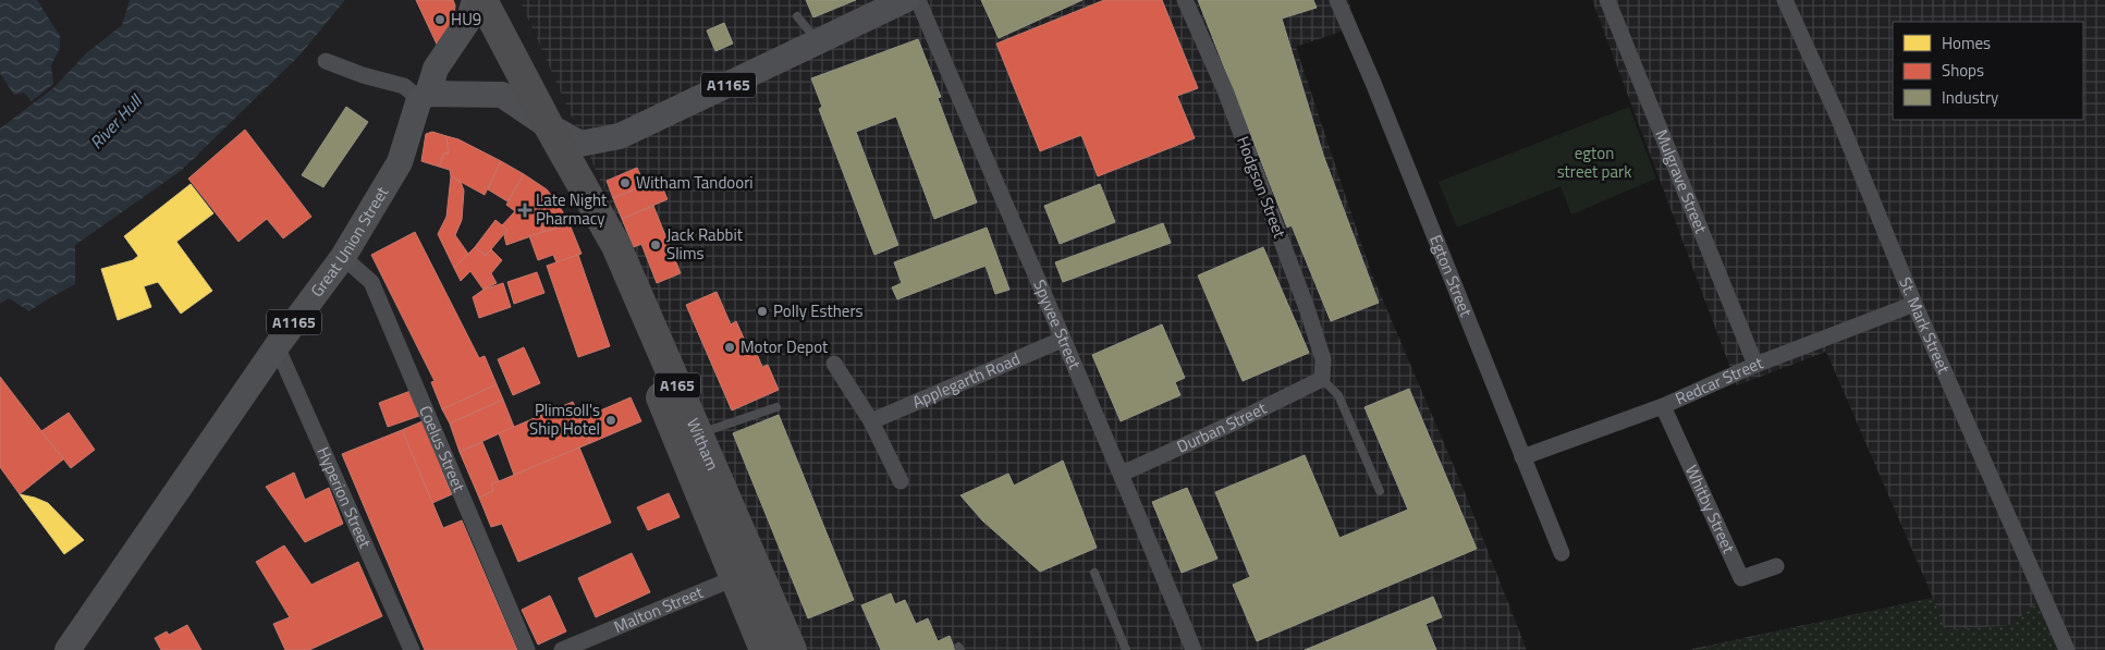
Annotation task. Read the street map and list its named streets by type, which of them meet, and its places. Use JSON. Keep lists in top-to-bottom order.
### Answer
{
  "streets": {
    "highway": ["A165", "Witham"],
    "main road": ["A1165", "Great Union Street"],
    "street": [
      "Mulgrave Street",
      "Hodgson Street",
      "Egton Street",
      "Spyvee Street",
      "St. Mark Street",
      "Applegarth Road",
      "Redcar Street",
      "Durban Street",
      "Coelus Street",
      "Hyperion Street",
      "Whitby Street",
      "Malton Street"
    ]
  },
  "crossings": [
    ["A1165", "Great Union Street"],
    ["A1165", "Witham"],
    ["Mulgrave Street", "Redcar Street"],
    ["Hodgson Street", "Durban Street"],
    ["Great Union Street", "Coelus Street"],
    ["Great Union Street", "Hyperion Street"],
    ["Egton Street", "Redcar Street"],
    ["Spyvee Street", "Applegarth Road"],
    ["Spyvee Street", "Durban Street"],
    ["St. Mark Street", "Redcar Street"],
    ["Redcar Street", "Whitby Street"],
    ["Witham", "Malton Street"]
  ],
  "water": ["River Hull"],
  "parks": ["egton street park"],
  "places": {
    "other": [
      "HU9",
      "Witham Tandoori",
      "Jack Rabbit Slims",
      "Polly Esthers",
      "Motor Depot",
      "Plimsoll's Ship Hotel"
    ],
    "health": ["Late Night Pharmacy"]
  },
  "legend": ["Homes", "Shops", "Industry"]
}
